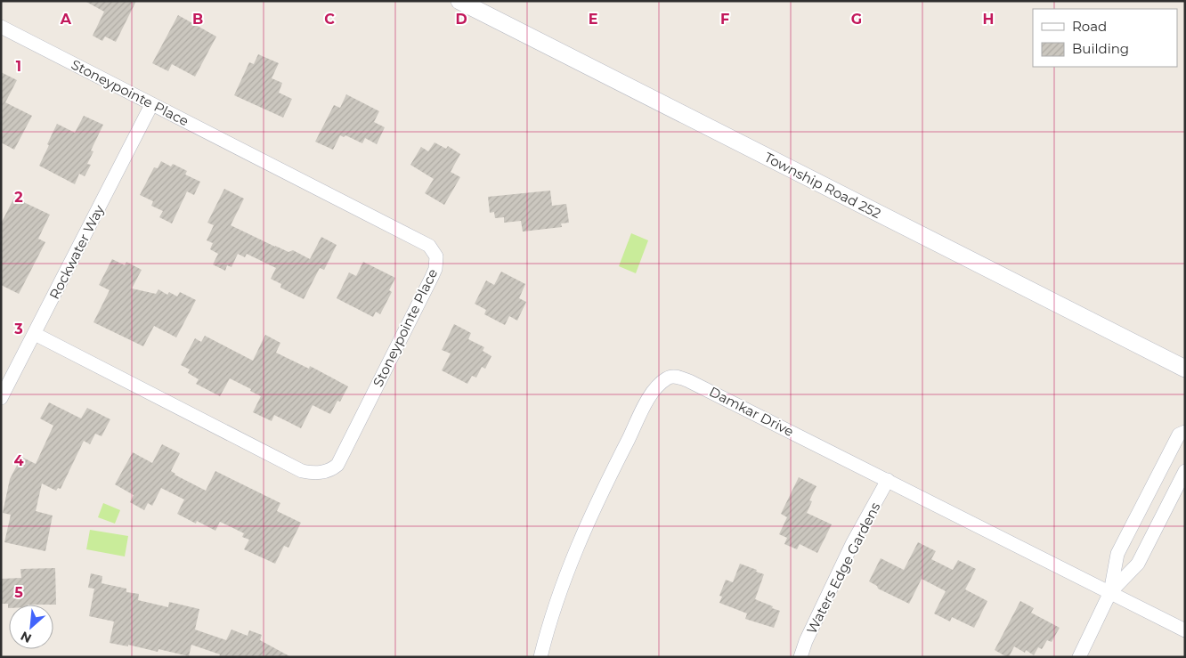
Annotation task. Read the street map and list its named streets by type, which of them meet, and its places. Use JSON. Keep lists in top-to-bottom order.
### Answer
{
  "streets": {
    "street": [
      "Stoneypointe Place",
      "Township Road 252",
      "Rockwater Way",
      "Damkar Drive",
      "Waters Edge Gardens"
    ]
  },
  "crossings": [
    ["Stoneypointe Place", "Rockwater Way"],
    ["Damkar Drive", "Waters Edge Gardens"]
  ],
  "legend": ["Road", "Building"],
  "north": "bottom left",
  "grid": {
    "columns": [
      "A",
      "B",
      "C",
      "D",
      "E",
      "F",
      "G",
      "H"
    ],
    "rows": [
      "1",
      "2",
      "3",
      "4",
      "5"
    ]
  }
}
